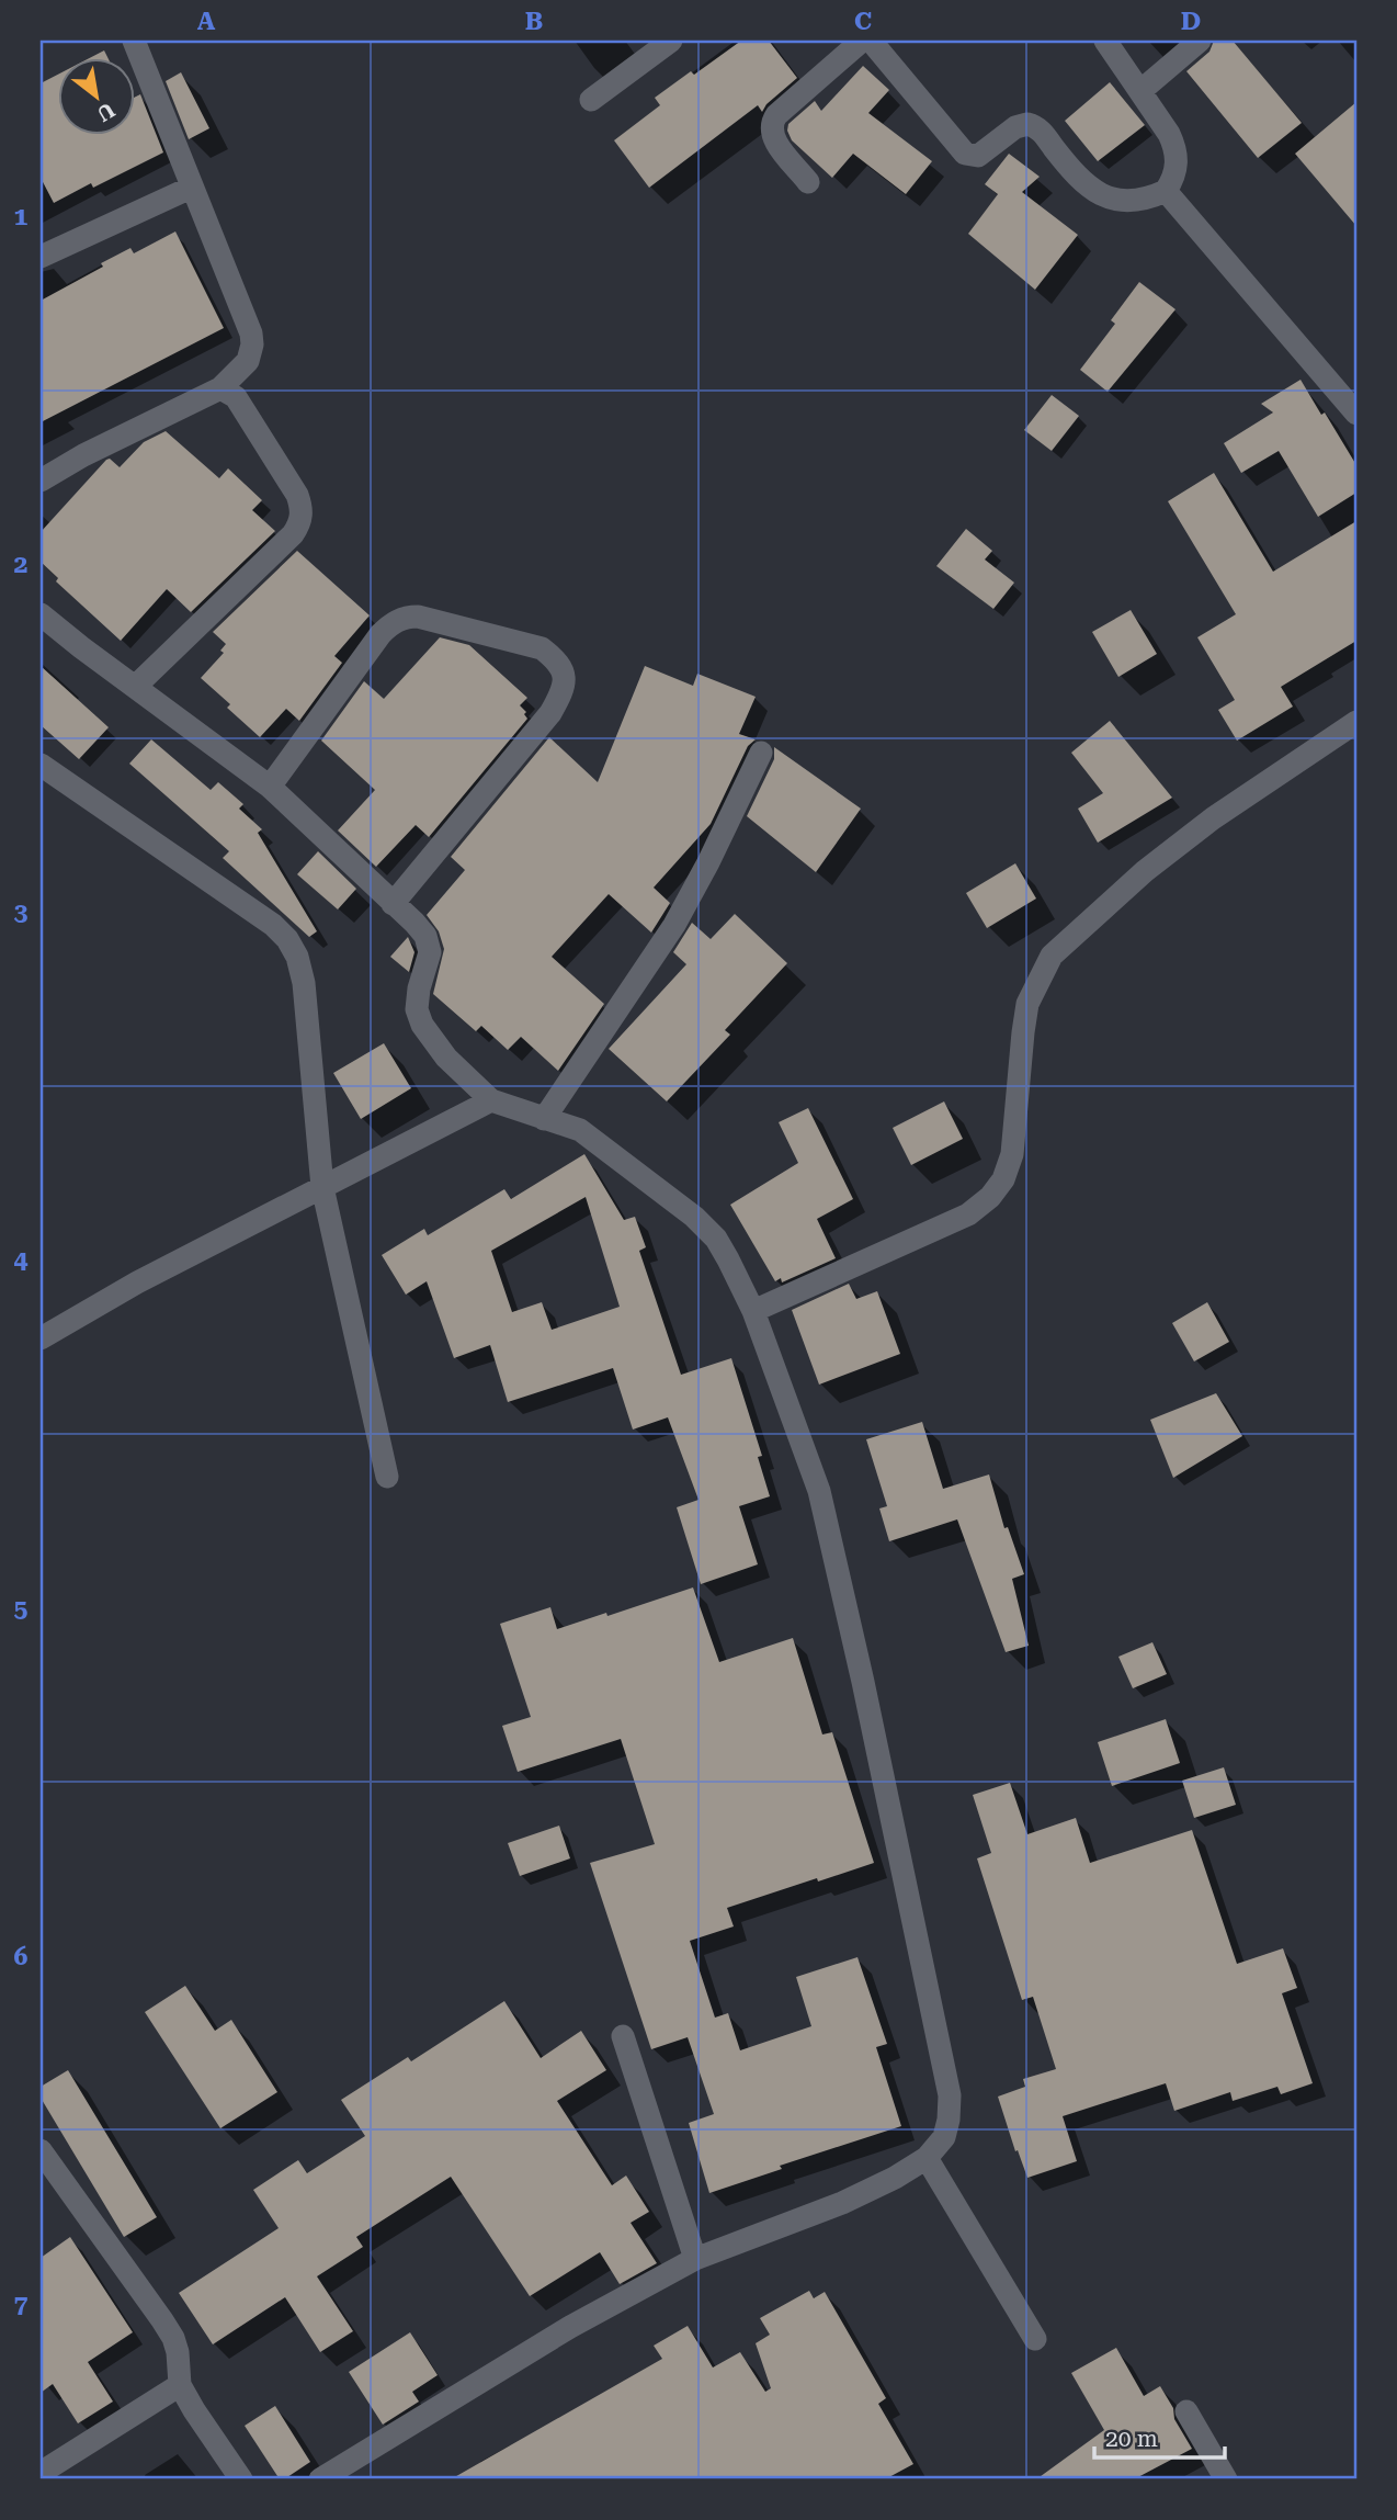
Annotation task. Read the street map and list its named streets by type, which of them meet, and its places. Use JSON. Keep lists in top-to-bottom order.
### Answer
{
  "scale_bar": "20 m",
  "north": "bottom right",
  "grid": {
    "columns": [
      "A",
      "B",
      "C",
      "D"
    ],
    "rows": [
      "1",
      "2",
      "3",
      "4",
      "5",
      "6",
      "7"
    ]
  }
}
